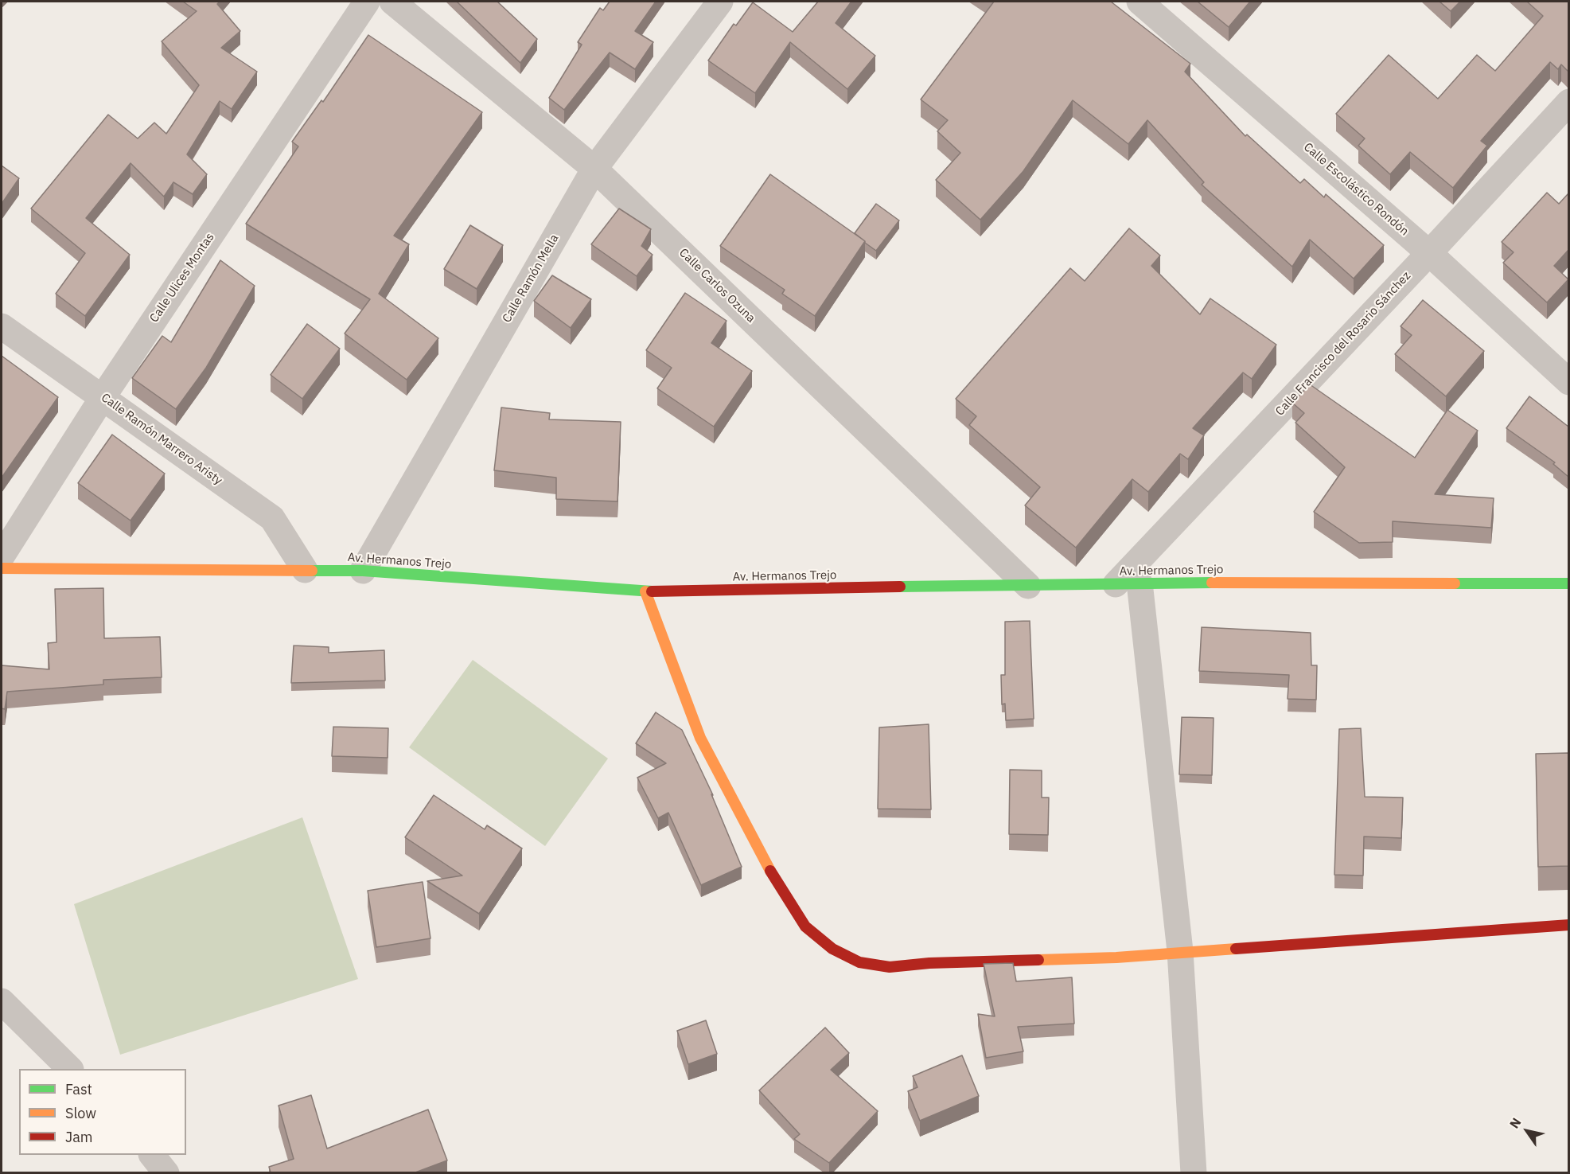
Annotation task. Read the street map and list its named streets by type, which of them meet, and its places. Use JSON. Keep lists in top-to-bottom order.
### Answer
{
  "streets": {
    "main road": ["Av. Hermanos Trejo"],
    "street": [
      "Calle Escolástico Rondón",
      "Calle Ulices Montas",
      "Calle Ramón Mella",
      "Calle Carlos Ozuna",
      "Calle Francisco del Rosario Sánchez",
      "Calle Ramón Marrero Aristy"
    ]
  },
  "crossings": [
    ["Calle Escolástico Rondón", "Calle Francisco del Rosario Sánchez"],
    ["Calle Ulices Montas", "Calle Ramón Marrero Aristy"],
    ["Calle Ramón Mella", "Calle Carlos Ozuna"],
    ["Calle Ramón Mella", "Av. Hermanos Trejo"],
    ["Calle Carlos Ozuna", "Av. Hermanos Trejo"],
    ["Calle Francisco del Rosario Sánchez", "Av. Hermanos Trejo"],
    ["Calle Ramón Marrero Aristy", "Av. Hermanos Trejo"]
  ],
  "legend": ["Fast", "Slow", "Jam"],
  "north": "top left"
}
